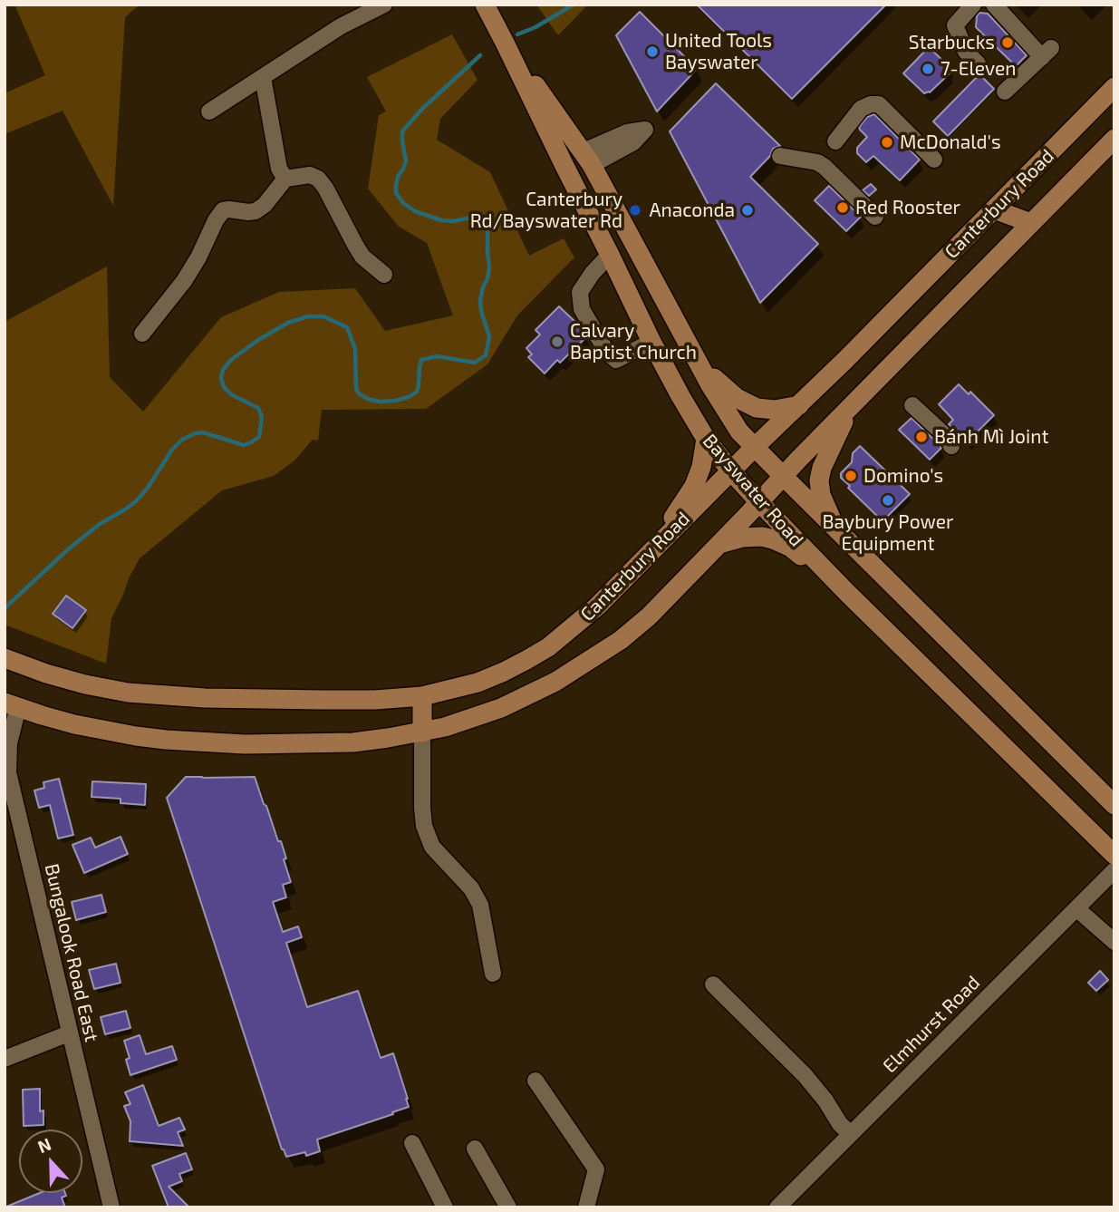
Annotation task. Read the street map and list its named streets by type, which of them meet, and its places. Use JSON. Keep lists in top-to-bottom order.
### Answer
{
  "streets": {
    "main road": ["Canterbury Road", "Bayswater Road"],
    "street": ["Bungalook Road East", "Elmhurst Road"]
  },
  "crossings": [
    ["Canterbury Road", "Bayswater Road"],
    ["Canterbury Road", "Bungalook Road East"]
  ],
  "places": [
    "Starbucks",
    "United Tools Bayswater",
    "7-Eleven",
    "McDonald's",
    "Red Rooster",
    "Canterbury Rd/Bayswater Rd",
    "Anaconda",
    "Calvary Baptist Church",
    "Bánh Mì Joint",
    "Domino's",
    "Baybury Power Equipment"
  ],
  "north": "top"
}
